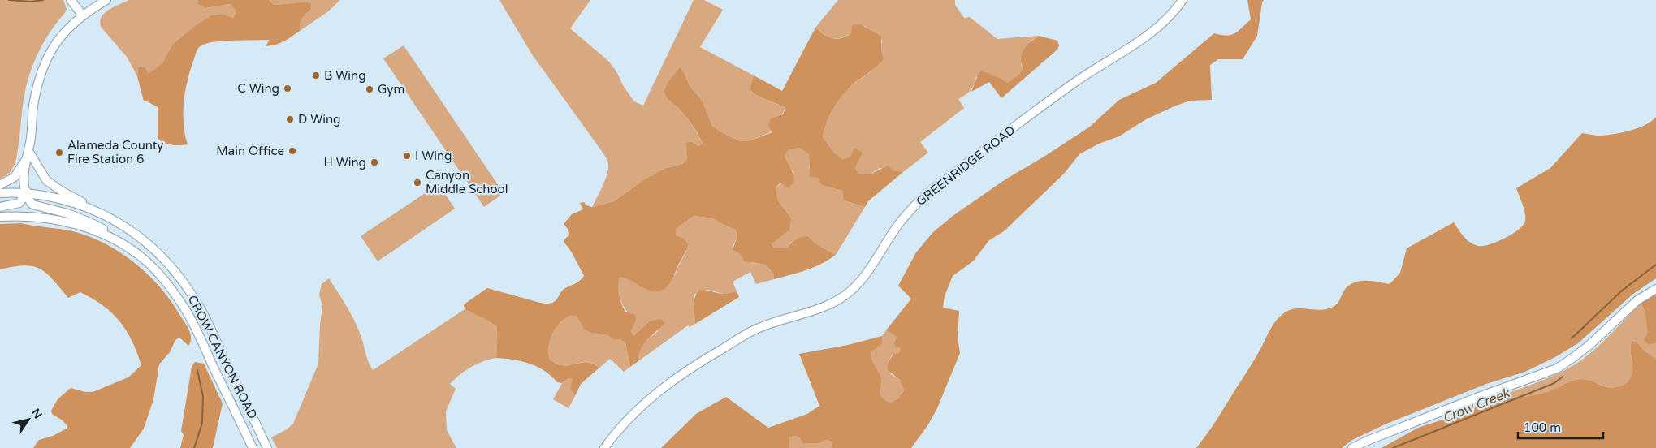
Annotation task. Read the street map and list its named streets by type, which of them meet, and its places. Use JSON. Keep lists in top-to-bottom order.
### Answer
{
  "streets": {
    "main road": ["GREENRIDGE ROAD", "CROW CANYON ROAD"]
  },
  "water": ["Crow Creek"],
  "places": [
    "B Wing",
    "C Wing",
    "Gym",
    "D Wing",
    "Main Office",
    "Alameda County Fire Station 6",
    "I Wing",
    "H Wing",
    "Canyon Middle School"
  ],
  "scale_bar": "100 m",
  "north": "top right"
}
